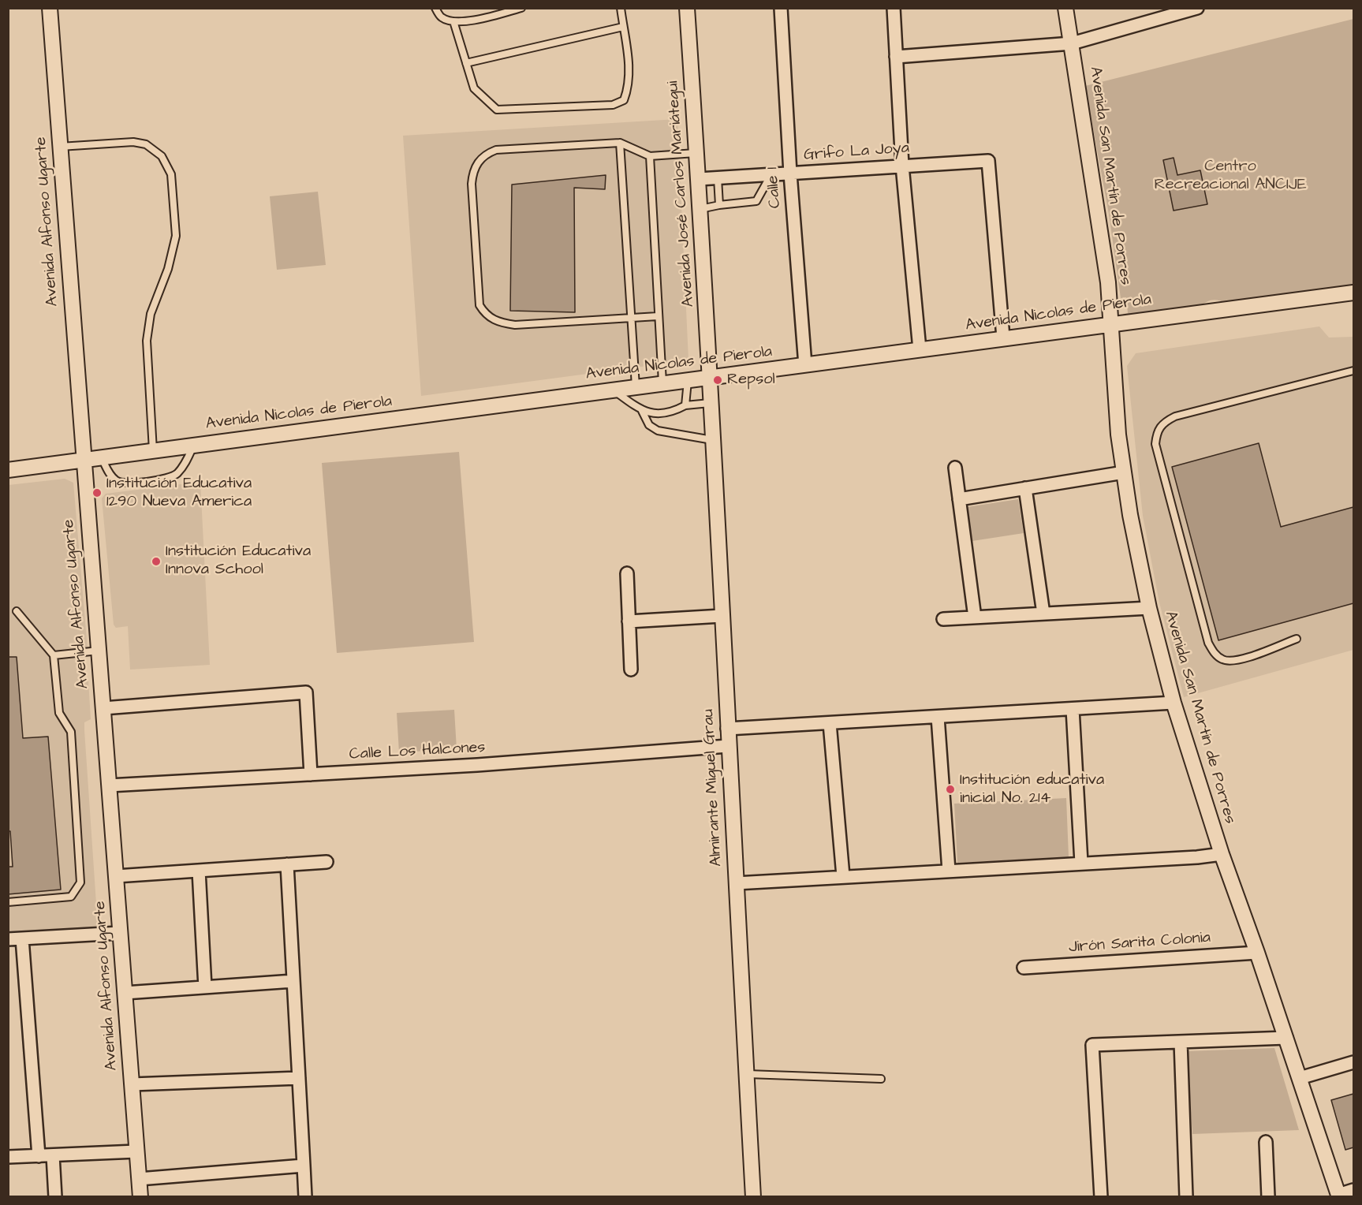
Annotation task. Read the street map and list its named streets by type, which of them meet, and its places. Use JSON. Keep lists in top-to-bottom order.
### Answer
{
  "streets": {
    "street": [
      "Grifo La Joya",
      "Avenida San Martín de Porres",
      "Calle 1",
      "Avenida José Carlos Mariátegui",
      "Avenida Alfonso Ugarte",
      "Avenida Nicolas de Pierola",
      "Calle Los Halcones",
      "Almirante Miguel Grau",
      "Jirón Sarita Colonia"
    ]
  },
  "crossings": [
    ["Grifo La Joya", "Calle 1"],
    ["Grifo La Joya", "Avenida José Carlos Mariátegui"],
    ["Grifo La Joya", "Avenida Nicolas de Pierola"],
    ["Avenida San Martín de Porres", "Avenida Nicolas de Pierola"],
    ["Avenida San Martín de Porres", "Jirón Sarita Colonia"],
    ["Calle 1", "Avenida Nicolas de Pierola"],
    ["Avenida José Carlos Mariátegui", "Avenida Nicolas de Pierola"],
    ["Avenida José Carlos Mariátegui", "Almirante Miguel Grau"],
    ["Avenida Alfonso Ugarte", "Avenida Nicolas de Pierola"],
    ["Avenida Alfonso Ugarte", "Calle Los Halcones"],
    ["Avenida Nicolas de Pierola", "Almirante Miguel Grau"],
    ["Calle Los Halcones", "Almirante Miguel Grau"]
  ],
  "parks": ["Centro Recreacional ANCIJE"],
  "places": [
    "Repsol",
    "Institución Educativa 1290 Nueva America",
    "Institución Educativa Innova School",
    "Institución educativa inicial No. 214"
  ]
}
